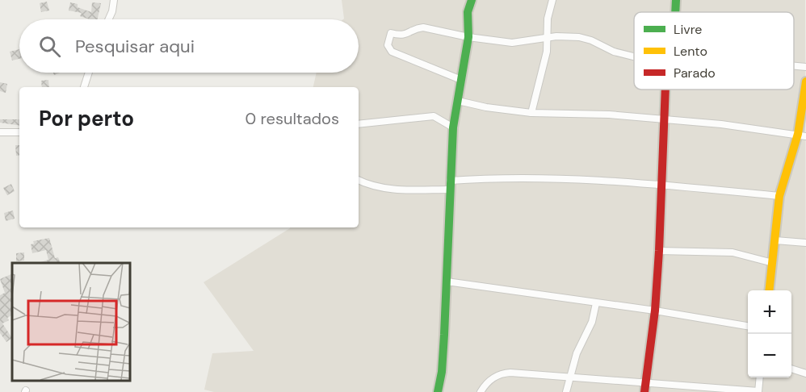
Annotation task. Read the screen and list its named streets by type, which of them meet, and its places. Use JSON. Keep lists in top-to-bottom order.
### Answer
{
  "legend": ["Livre", "Lento", "Parado"],
  "page": {
    "search": "Pesquisar aqui",
    "heading": ["Por perto", "0 resultados"],
    "map_buttons": ["+", "−"]
  }
}
